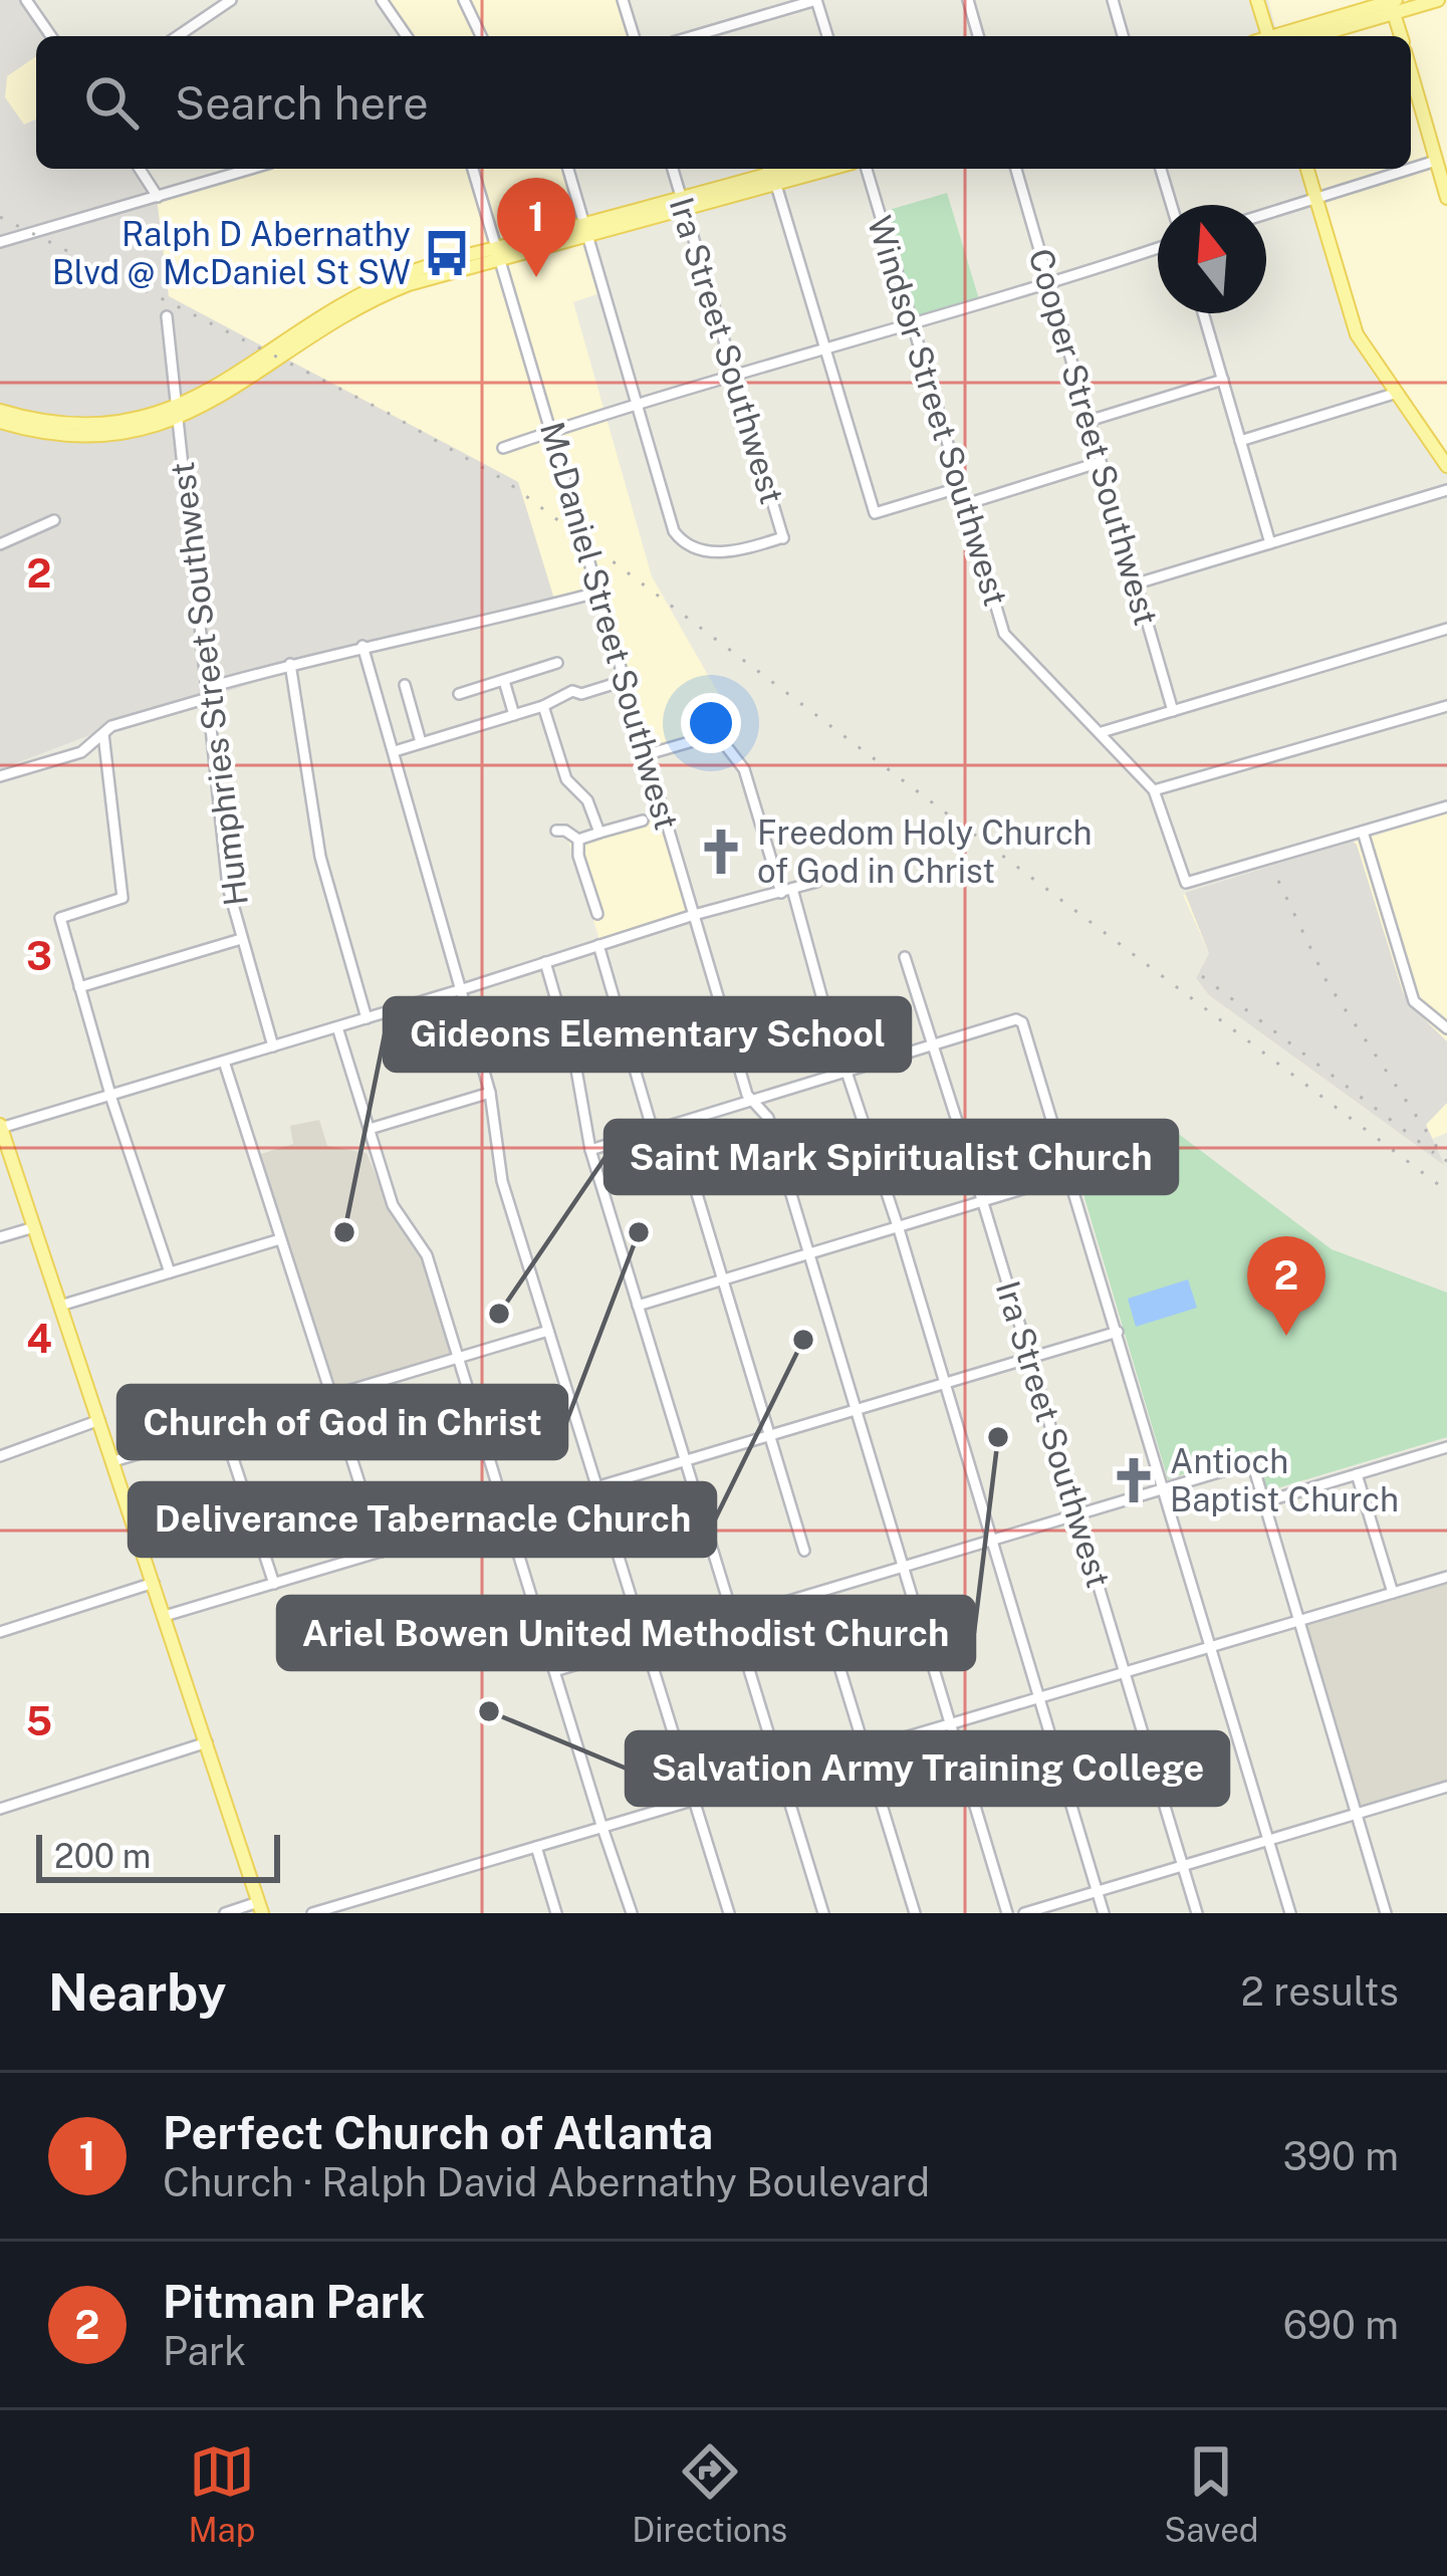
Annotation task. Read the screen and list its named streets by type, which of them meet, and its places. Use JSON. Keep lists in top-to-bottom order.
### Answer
{
  "streets": {
    "street": [
      "Ira Street Southwest",
      "Windsor Street Southwest",
      "Cooper Street Southwest",
      "McDaniel Street Southwest",
      "Humphries Street Southwest"
    ]
  },
  "places": {
    "bus stop": ["Ralph D Abernathy Blvd @ McDaniel St SW"],
    "church": ["Freedom Holy Church of God in Christ", "Antioch Baptist Church"],
    "other": [
      "Gideons Elementary School",
      "Church of God in Christ",
      "Saint Mark Spiritualist Church",
      "Deliverance Tabernacle Church",
      "Ariel Bowen United Methodist Church",
      "Salvation Army Training College"
    ]
  },
  "scale_bar": "200 m",
  "north": "top",
  "page": {
    "search": "Search here",
    "pins": ["1", "2"],
    "scale": "200 m",
    "heading": ["Nearby", "2 results"],
    "list": [
      {
        "mark": "1",
        "name": "Perfect Church of Atlanta",
        "note": "Church · Ralph David Abernathy Boulevard",
        "value": "390 m"
      },
      {
        "mark": "2",
        "name": "Pitman Park",
        "note": "Park",
        "value": "690 m"
      }
    ],
    "nav": ["Map", "Directions", "Saved"]
  },
  "grid": {
    "rows": [
      "2",
      "3",
      "4",
      "5"
    ]
  }
}
